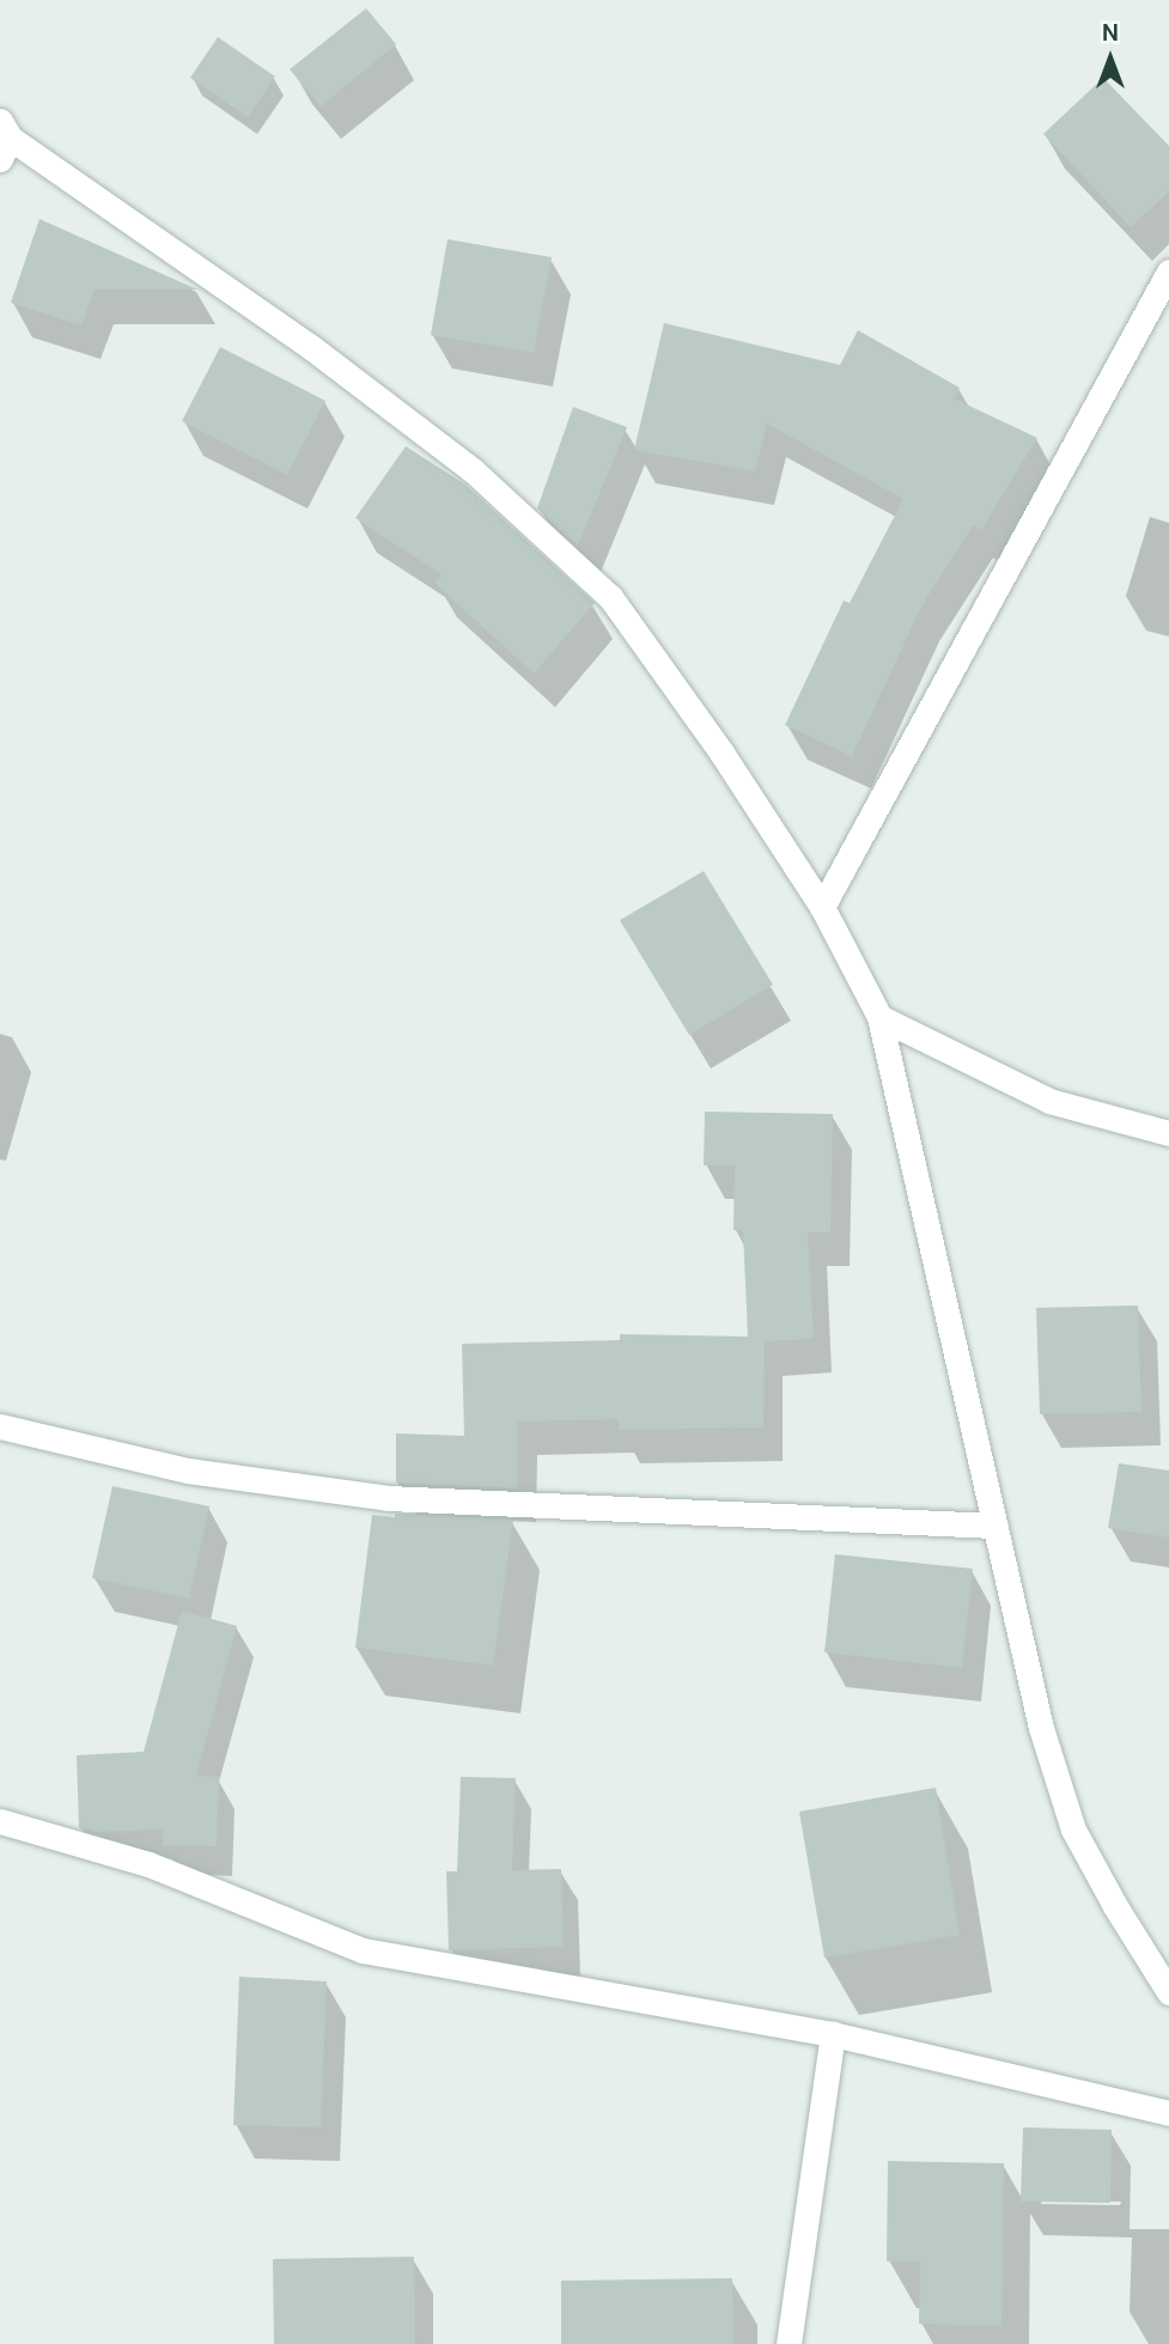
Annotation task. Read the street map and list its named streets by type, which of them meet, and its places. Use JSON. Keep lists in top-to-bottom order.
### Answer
{
  "north": "top"
}
